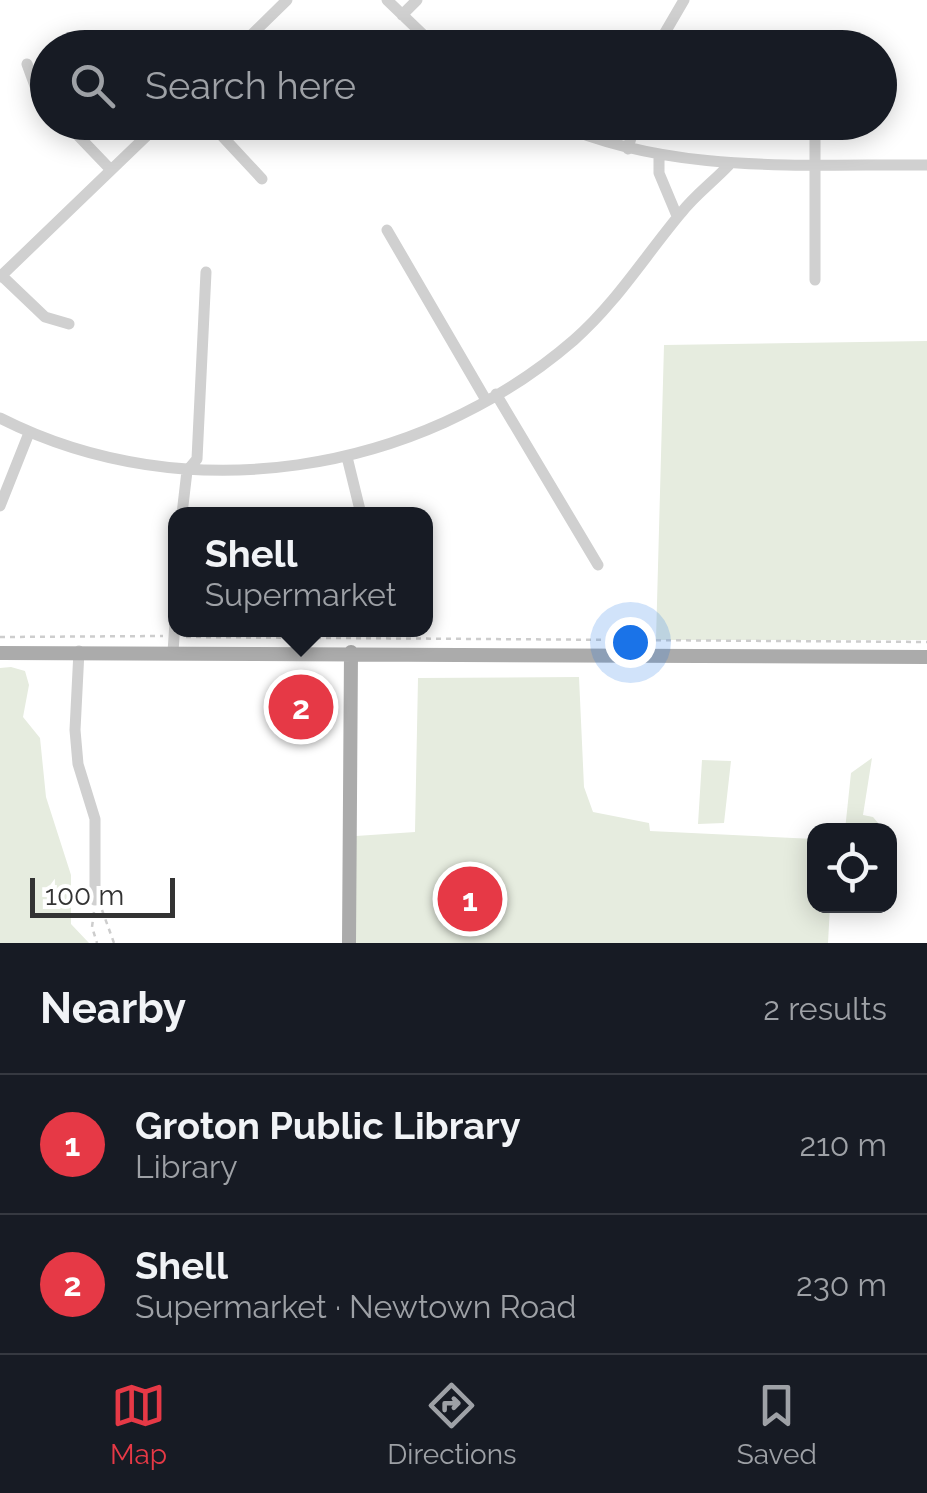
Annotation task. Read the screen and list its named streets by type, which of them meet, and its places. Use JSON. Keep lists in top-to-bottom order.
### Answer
{
  "scale_bar": "100 m",
  "page": {
    "search": "Search here",
    "popup": ["Shell", "Supermarket"],
    "pins": ["2", "1"],
    "scale": "100 m",
    "heading": ["Nearby", "2 results"],
    "list": [
      {
        "mark": "1",
        "name": "Groton Public Library",
        "note": "Library",
        "value": "210 m"
      },
      {
        "mark": "2",
        "name": "Shell",
        "note": "Supermarket · Newtown Road",
        "value": "230 m"
      }
    ],
    "nav": ["Map", "Directions", "Saved"]
  }
}
